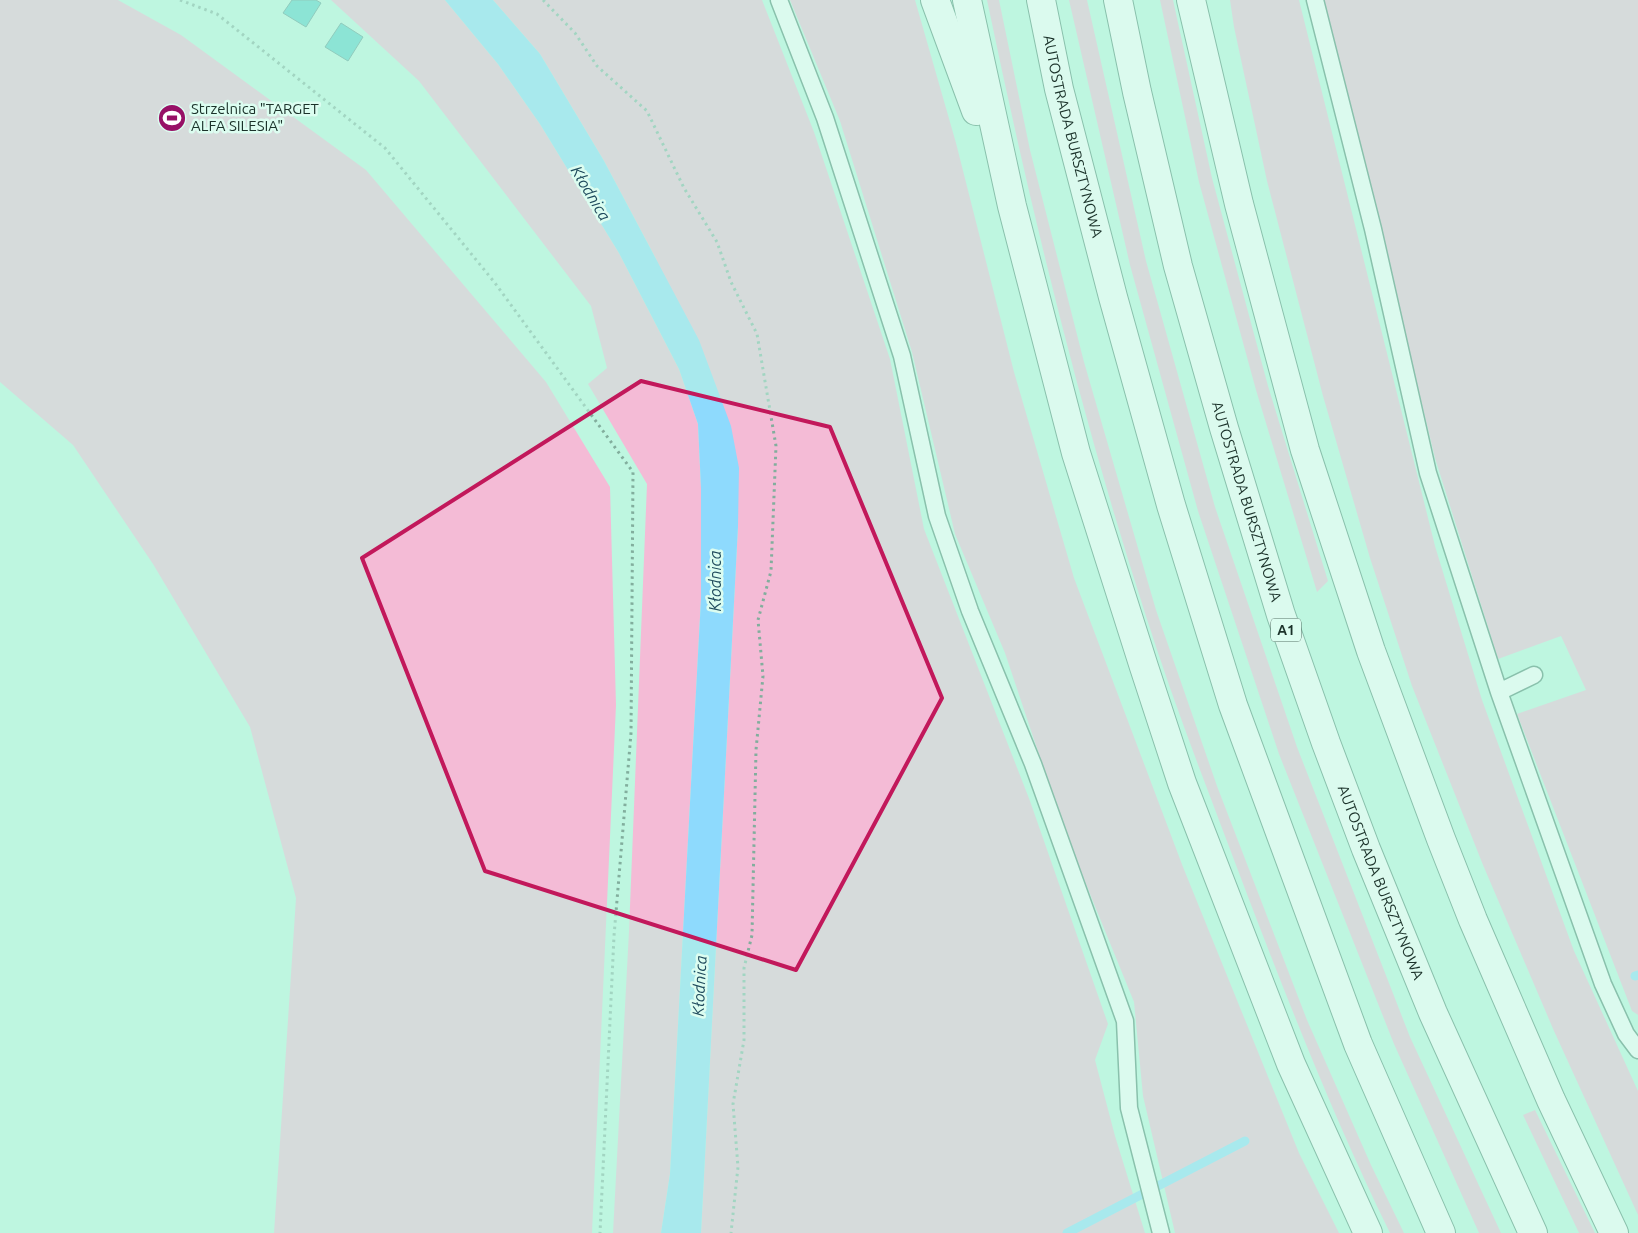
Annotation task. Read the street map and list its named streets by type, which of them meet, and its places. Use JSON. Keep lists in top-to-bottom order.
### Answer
{
  "streets": {
    "highway": ["AUTOSTRADA BURSZTYNOWA", "A1"]
  },
  "water": ["Kłodnica"],
  "places": {
    "sports": ["Strzelnica \"TARGET ALFA SILESIA\""]
  }
}
